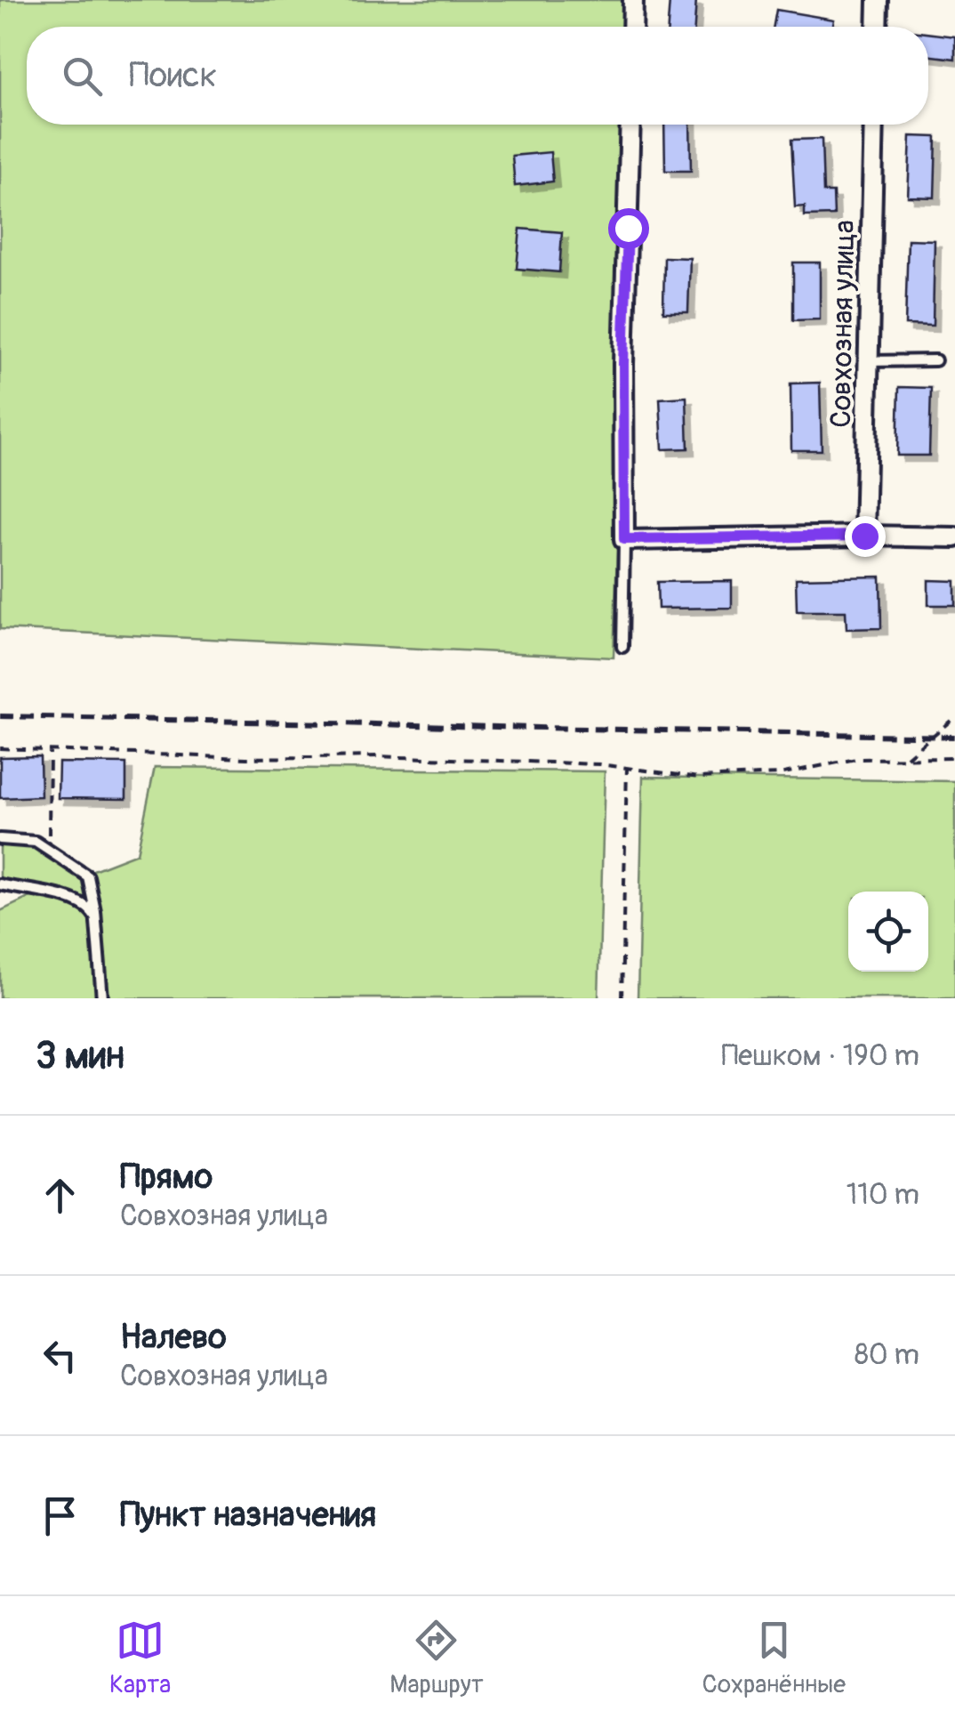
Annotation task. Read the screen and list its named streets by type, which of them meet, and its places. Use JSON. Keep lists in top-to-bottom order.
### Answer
{
  "streets": {
    "street": ["Совхозная улица"]
  },
  "page": {
    "search": "Поиск",
    "heading": ["3 мин", "Пешком · 190 m"],
    "list": [
      ["Прямо", "Совхозная улица", "110 m"],
      ["Налево", "Совхозная улица", "80 m"],
      "Пункт назначения"
    ],
    "nav": ["Карта", "Маршрут", "Сохранённые"]
  }
}
